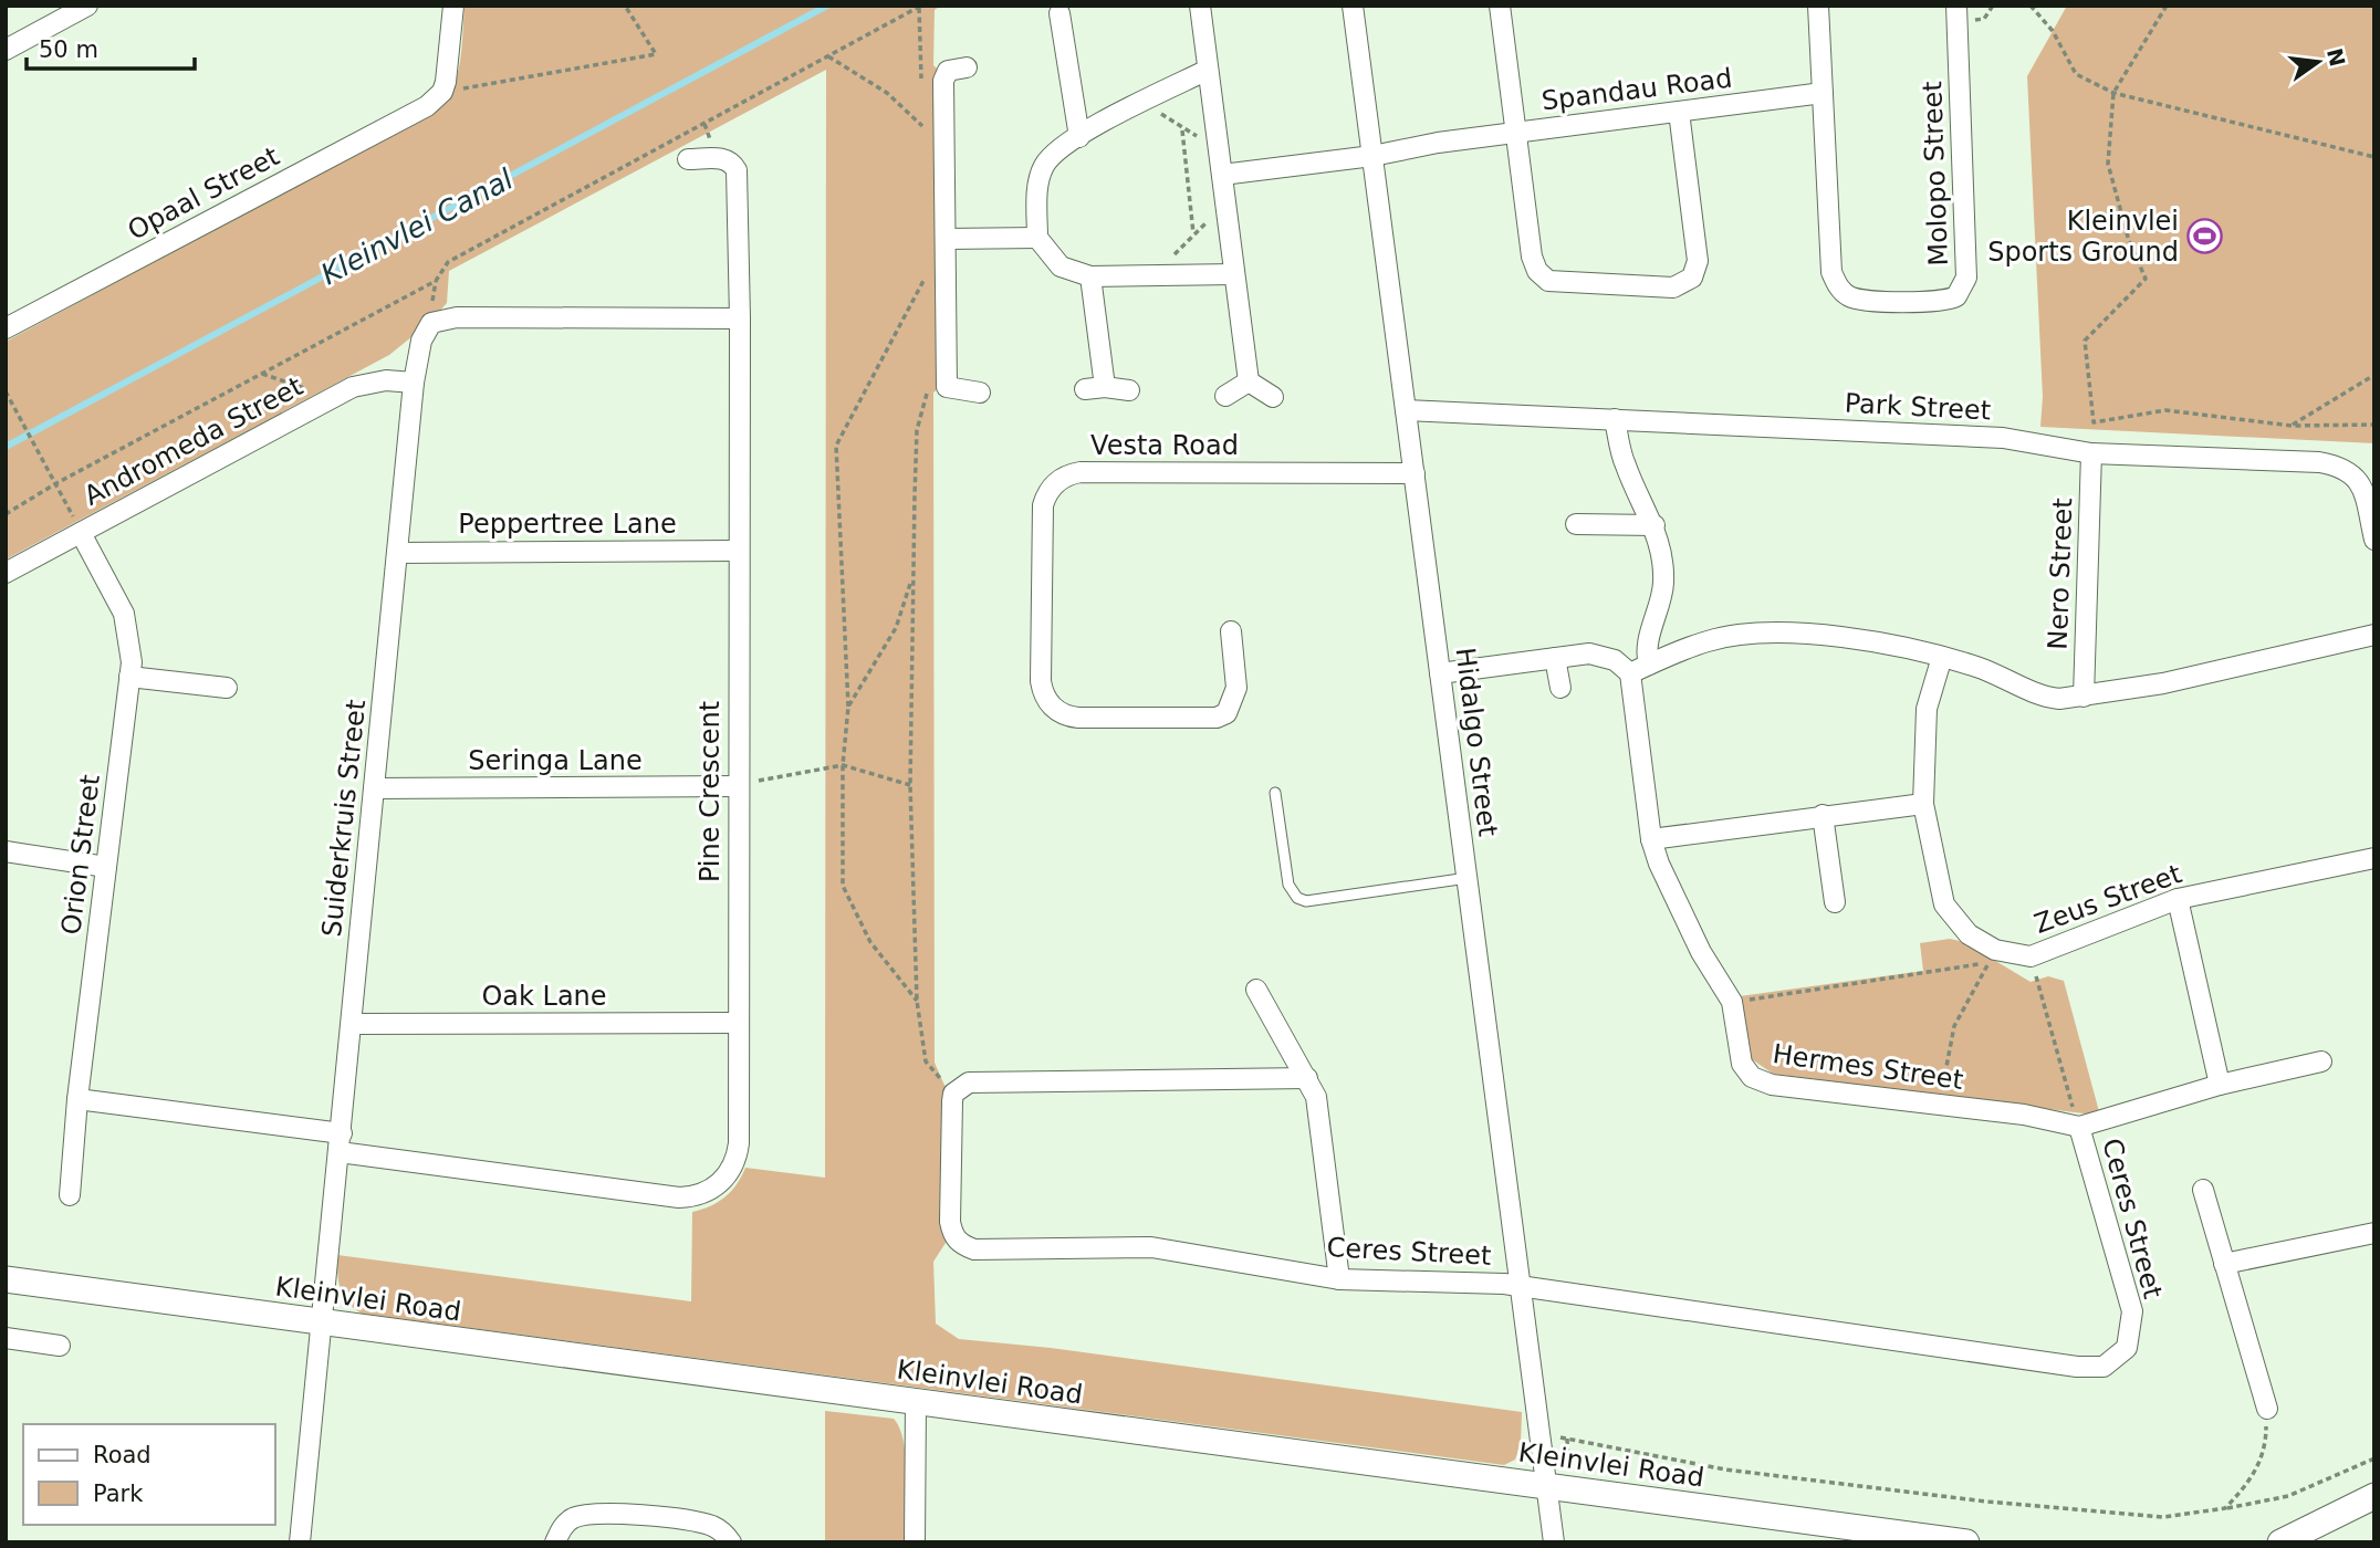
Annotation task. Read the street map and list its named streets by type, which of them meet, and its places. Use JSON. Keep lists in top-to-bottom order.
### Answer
{
  "streets": {
    "street": [
      "Spandau Road",
      "Molopo Street",
      "Opaal Street",
      "Park Street",
      "Andromeda Street",
      "Vesta Road",
      "Peppertree Lane",
      "Nero Street",
      "Hidalgo Street",
      "Seringa Lane",
      "Pine Crescent",
      "Suiderkruis Street",
      "Orion Street",
      "Zeus Street",
      "Oak Lane",
      "Hermes Street",
      "Ceres Street",
      "Kleinvlei Road"
    ]
  },
  "crossings": [
    ["Spandau Road", "Molopo Street"],
    ["Spandau Road", "Hidalgo Street"],
    ["Park Street", "Nero Street"],
    ["Park Street", "Hidalgo Street"],
    ["Andromeda Street", "Suiderkruis Street"],
    ["Andromeda Street", "Orion Street"],
    ["Vesta Road", "Hidalgo Street"],
    ["Peppertree Lane", "Pine Crescent"],
    ["Peppertree Lane", "Suiderkruis Street"],
    ["Hidalgo Street", "Ceres Street"],
    ["Hidalgo Street", "Kleinvlei Road"],
    ["Seringa Lane", "Pine Crescent"],
    ["Seringa Lane", "Suiderkruis Street"],
    ["Pine Crescent", "Suiderkruis Street"],
    ["Pine Crescent", "Orion Street"],
    ["Pine Crescent", "Oak Lane"],
    ["Suiderkruis Street", "Oak Lane"],
    ["Suiderkruis Street", "Kleinvlei Road"],
    ["Hermes Street", "Ceres Street"]
  ],
  "water": ["Kleinvlei Canal"],
  "places": {
    "sports": ["Kleinvlei Sports Ground"]
  },
  "legend": ["Road", "Park"],
  "scale_bar": "50 m",
  "north": "right"
}
